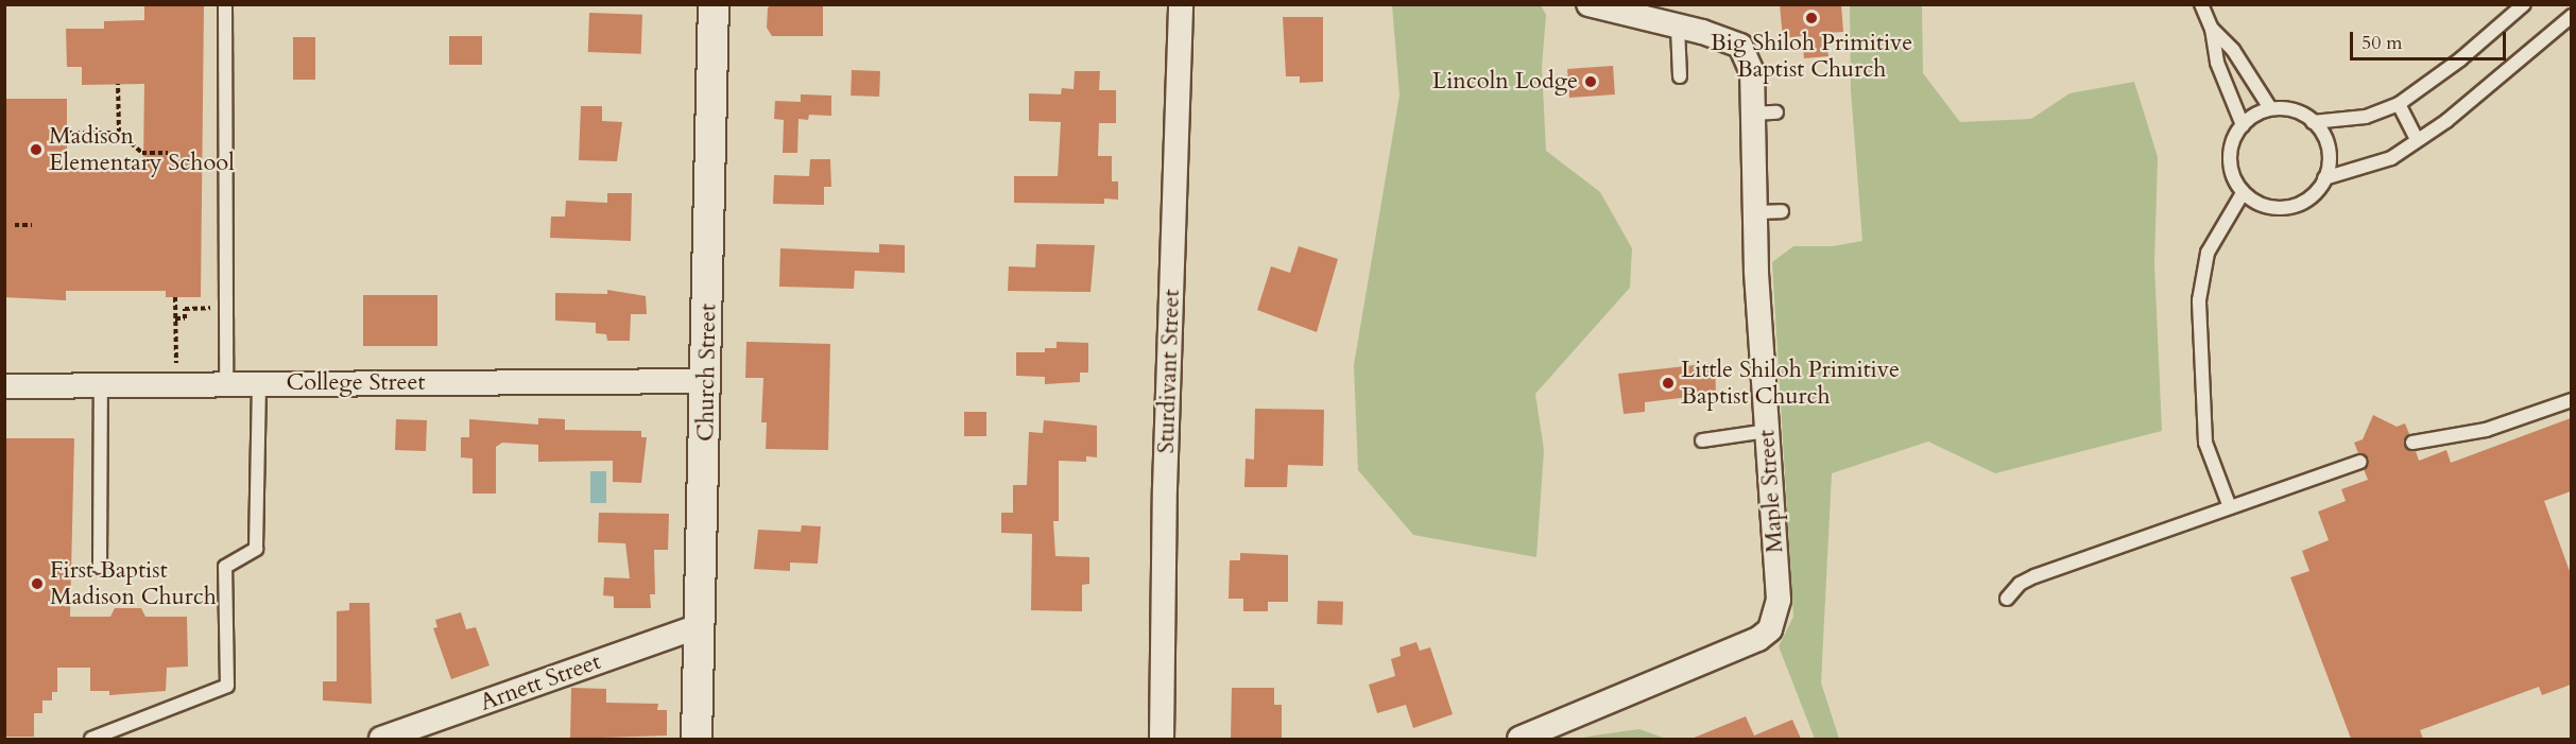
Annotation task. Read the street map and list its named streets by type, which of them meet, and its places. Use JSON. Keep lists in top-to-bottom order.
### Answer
{
  "streets": {
    "street": [
      "Sturdivant Street",
      "Church Street",
      "College Street",
      "Maple Street",
      "Arnett Street"
    ]
  },
  "crossings": [
    ["Church Street", "College Street"],
    ["Church Street", "Arnett Street"]
  ],
  "places": [
    "Big Shiloh Primitive Baptist Church",
    "Lincoln Lodge",
    "Madison Elementary School",
    "Little Shiloh Primitive Baptist Church",
    "First Baptist Madison Church"
  ],
  "scale_bar": "50 m"
}
